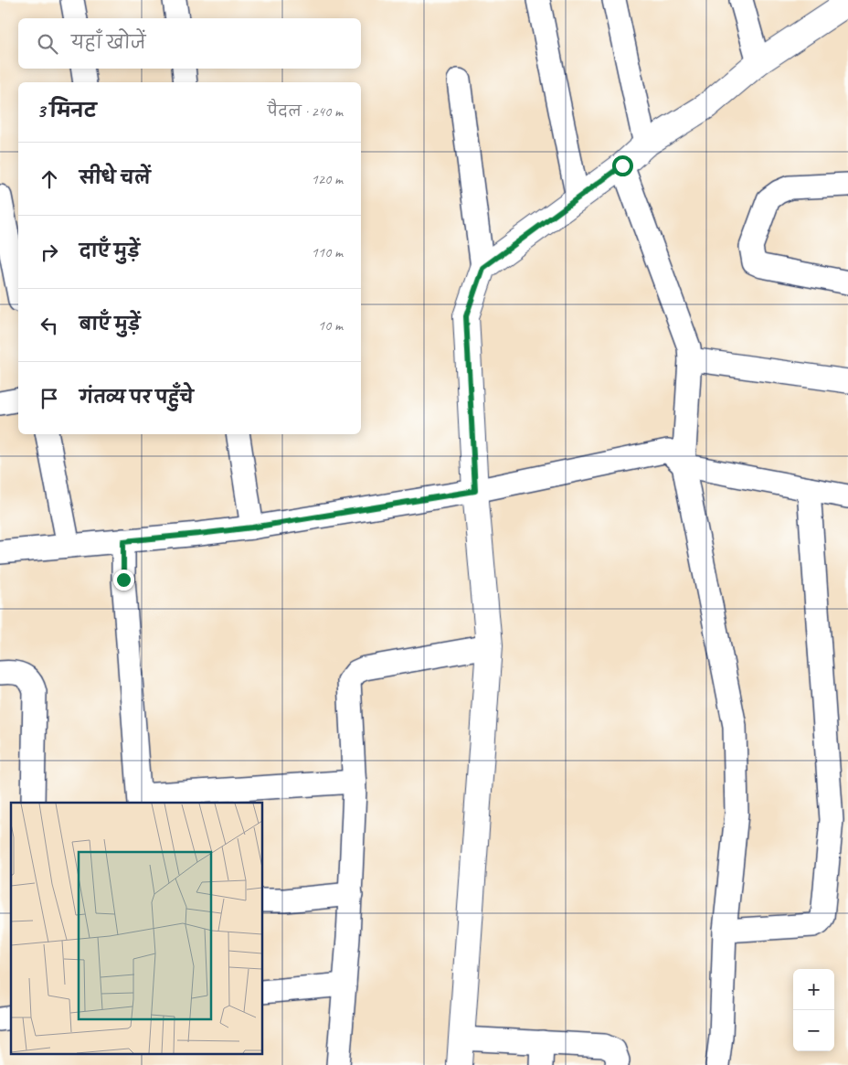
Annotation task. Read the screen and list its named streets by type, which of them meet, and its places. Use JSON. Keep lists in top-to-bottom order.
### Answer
{
  "page": {
    "search": "यहाँ खोजें",
    "heading": ["3 मिनट", "पैदल · 240 m"],
    "list": [
      ["सीधे चलें", "120 m"],
      ["दाएँ मुड़ें", "110 m"],
      ["बाएँ मुड़ें", "10 m"],
      "गंतव्य पर पहुँचे"
    ],
    "map_buttons": ["+", "−"]
  }
}
